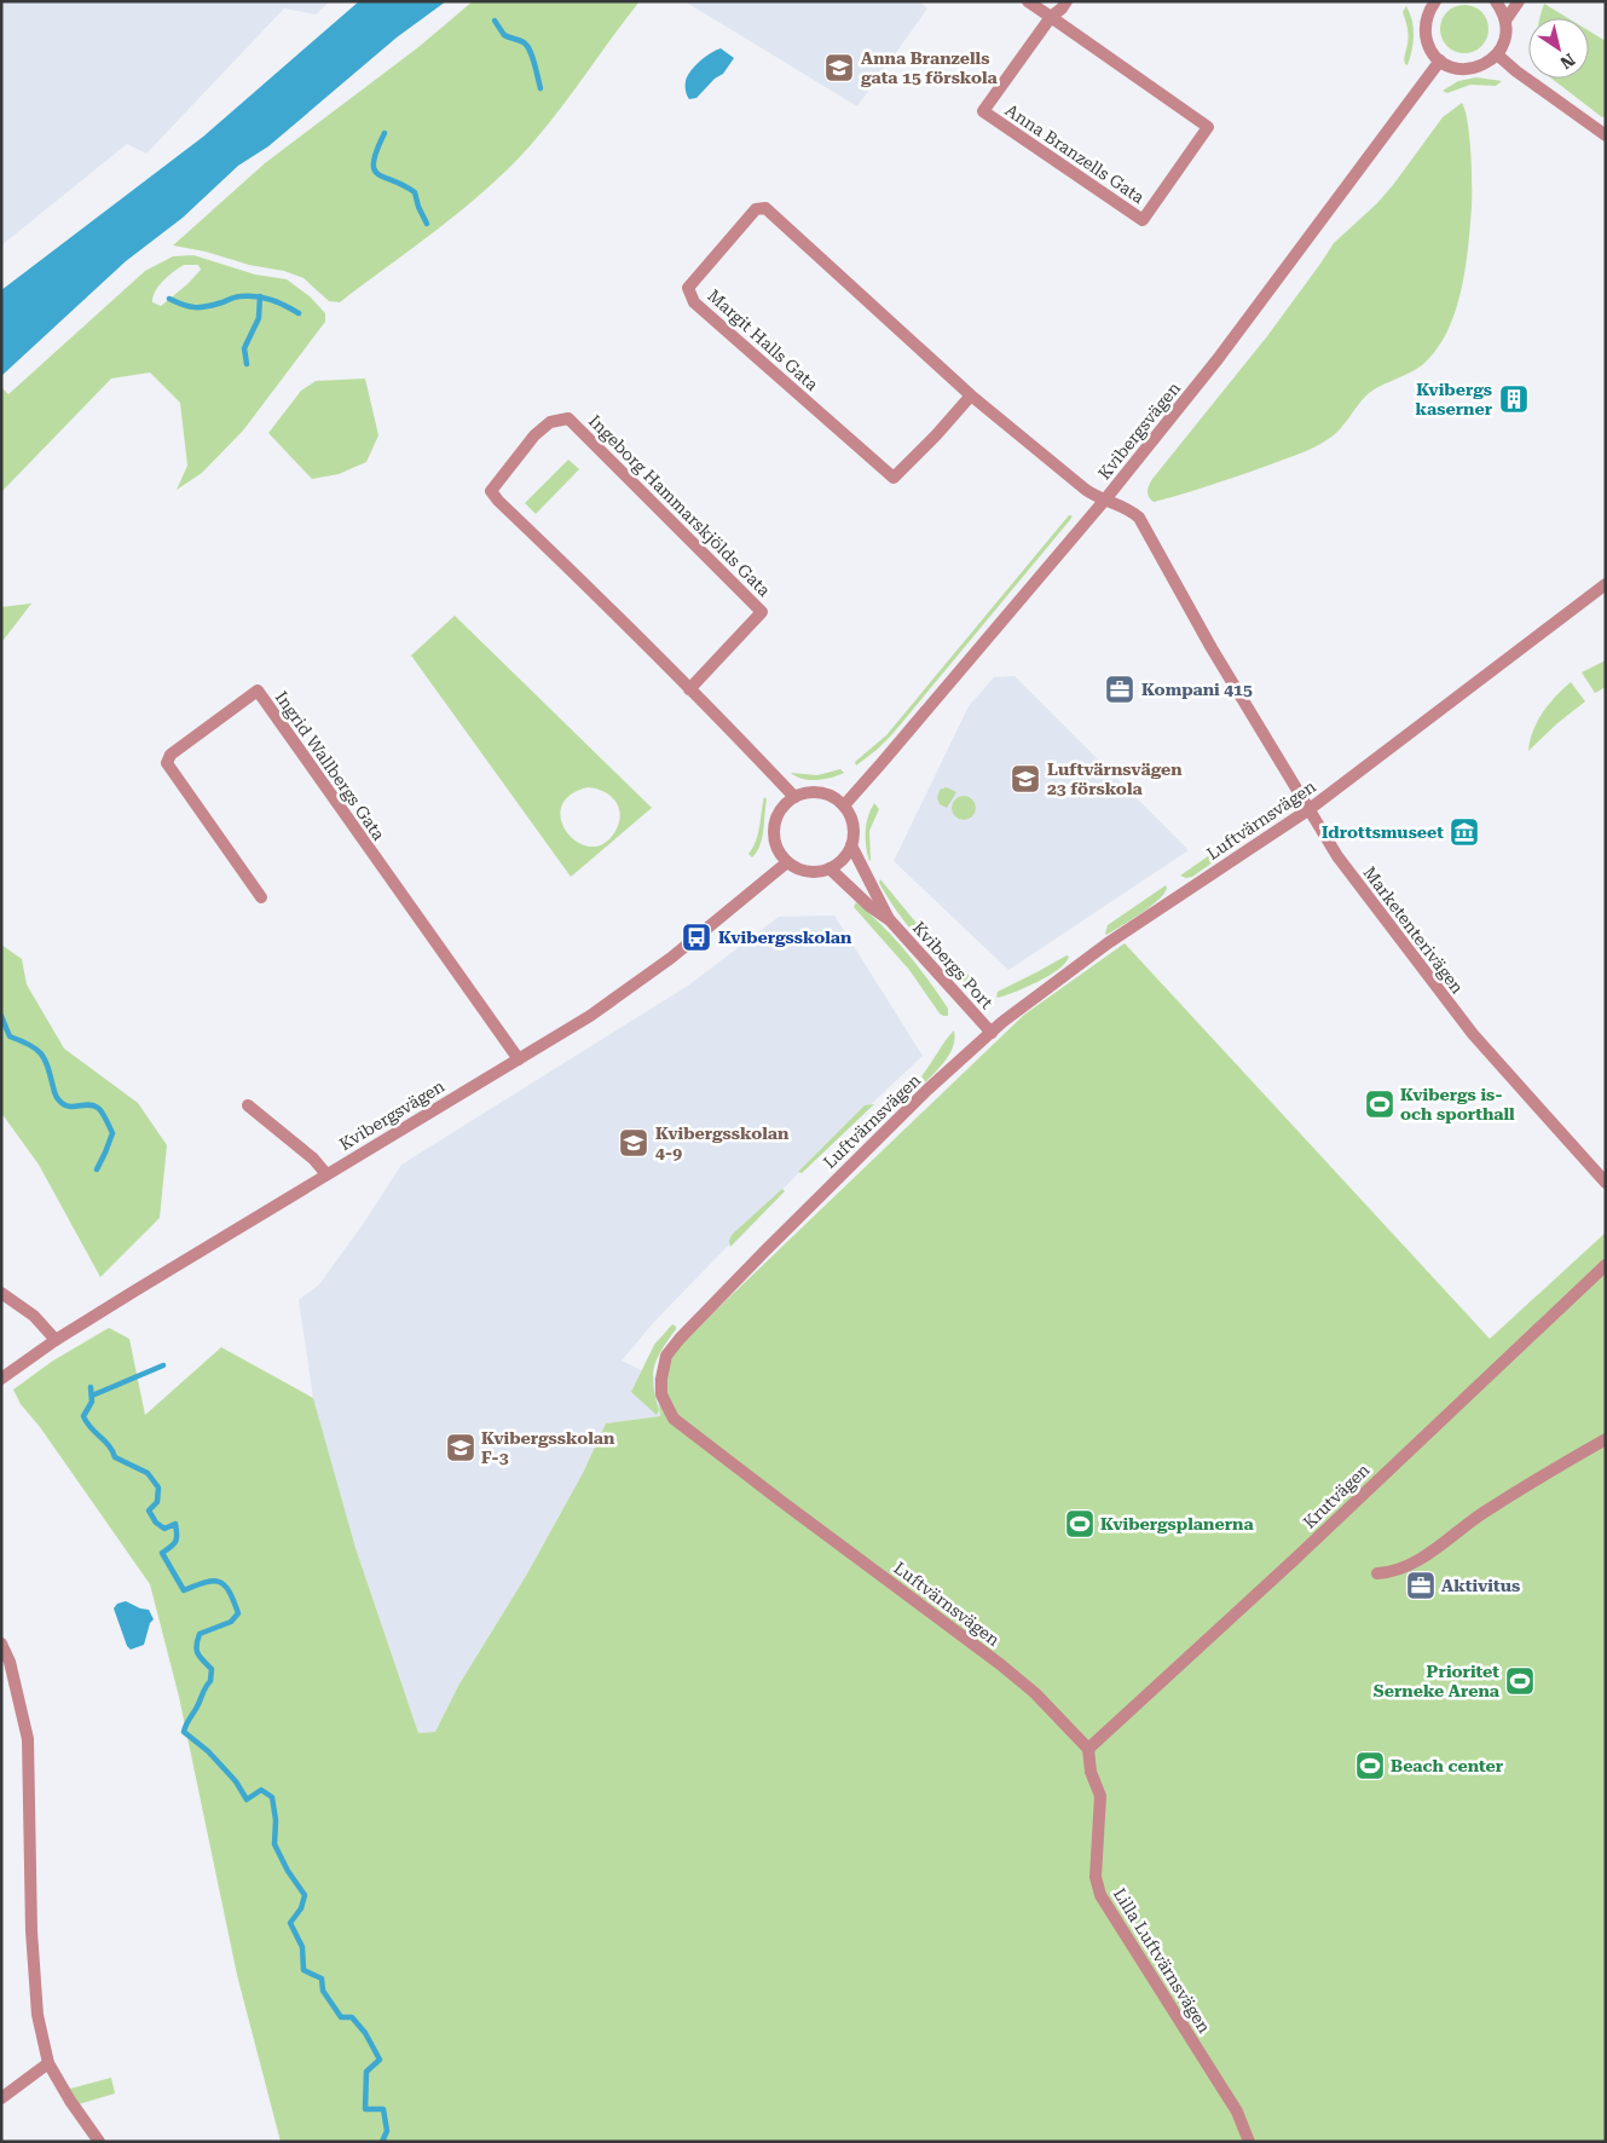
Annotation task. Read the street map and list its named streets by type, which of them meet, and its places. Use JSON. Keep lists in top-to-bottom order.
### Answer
{
  "streets": {
    "street": [
      "Anna Branzells Gata",
      "Margit Halls Gata",
      "Kvibergsvägen",
      "Ingeborg Hammarskjölds Gata",
      "Ingrid Wallbergs Gata",
      "Luftvärnsvägen",
      "Marketenterivägen",
      "Kvibergs Port",
      "Krutvägen",
      "Lilla Luftvärnsvägen"
    ]
  },
  "crossings": [
    ["Margit Halls Gata", "Kvibergsvägen"],
    ["Margit Halls Gata", "Marketenterivägen"],
    ["Kvibergsvägen", "Ingeborg Hammarskjölds Gata"],
    ["Kvibergsvägen", "Ingrid Wallbergs Gata"],
    ["Kvibergsvägen", "Marketenterivägen"],
    ["Kvibergsvägen", "Kvibergs Port"],
    ["Ingeborg Hammarskjölds Gata", "Kvibergs Port"],
    ["Luftvärnsvägen", "Marketenterivägen"],
    ["Luftvärnsvägen", "Kvibergs Port"],
    ["Luftvärnsvägen", "Krutvägen"],
    ["Luftvärnsvägen", "Lilla Luftvärnsvägen"],
    ["Krutvägen", "Lilla Luftvärnsvägen"]
  ],
  "places": {
    "school or university": [
      "Anna Branzells gata 15 förskola",
      "Luftvärnsvägen 23 förskola",
      "Kvibergsskolan 4-9",
      "Kvibergsskolan F-3"
    ],
    "building": ["Kvibergs kaserner"],
    "office": ["Kompani 415", "Aktivitus"],
    "museum": ["Idrottsmuseet"],
    "bus stop": ["Kvibergsskolan"],
    "sports": [
      "Kvibergs is- och sporthall",
      "Kvibergsplanerna",
      "Prioritet Serneke Arena",
      "Beach center"
    ]
  },
  "north": "bottom right"
}
